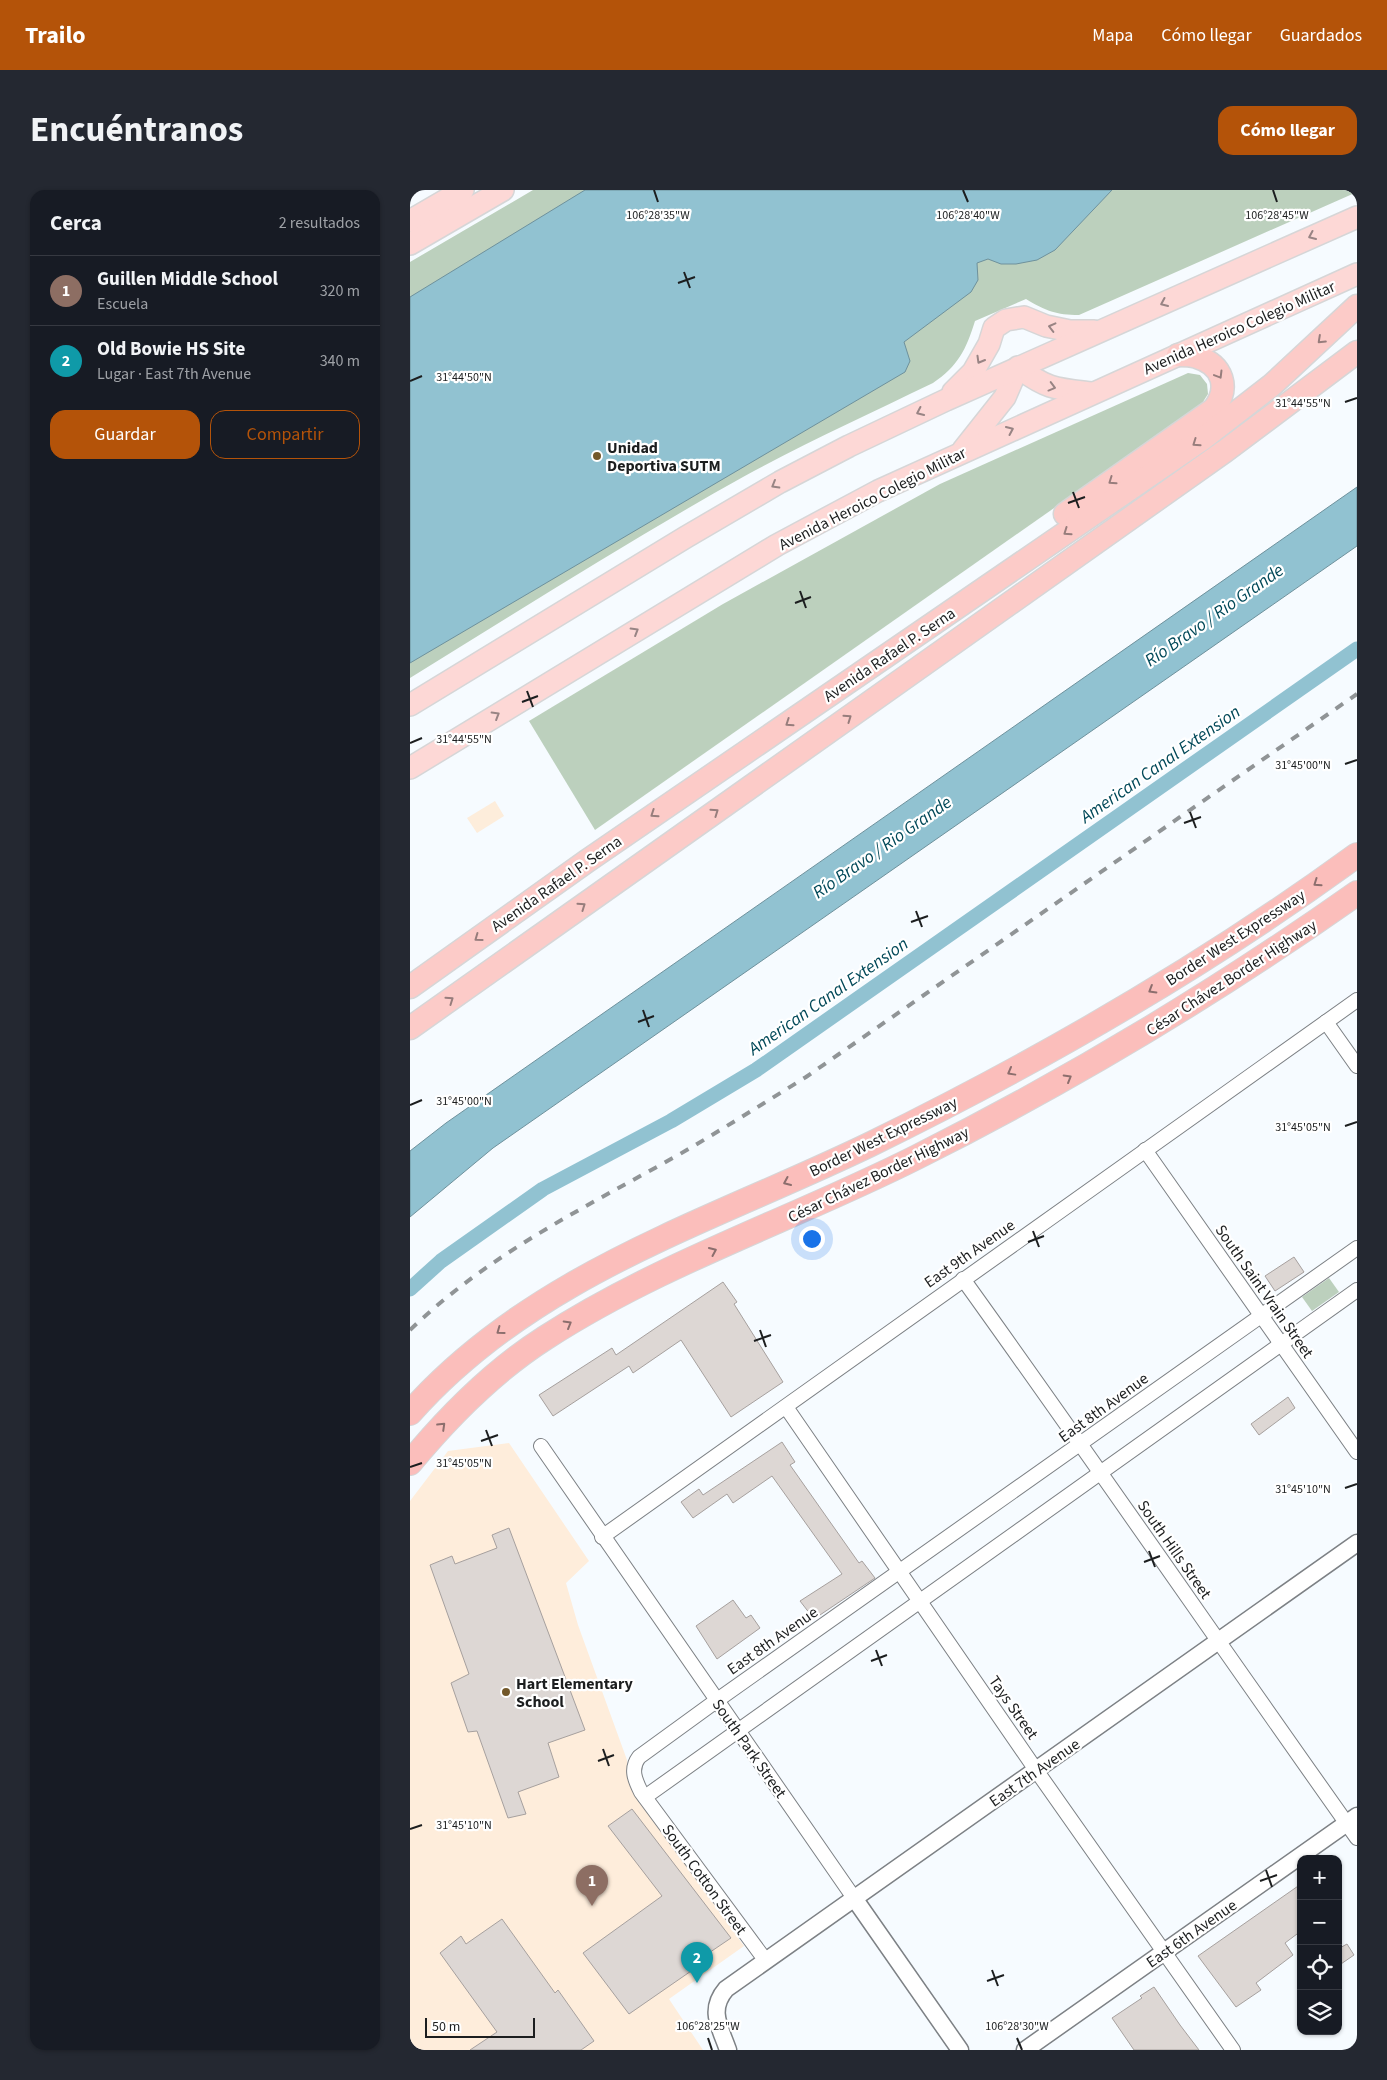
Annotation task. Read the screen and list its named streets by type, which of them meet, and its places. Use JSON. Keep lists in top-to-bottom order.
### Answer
{
  "streets": {
    "highway": ["Avenida Rafael P. Serna", "Border West Expressway", "César Chávez Border Highway"],
    "main road": ["Avenida Heroico Colegio Militar"],
    "street": [
      "East 9th Avenue",
      "South Saint Vrain Street",
      "East 8th Avenue",
      "South Hills Street",
      "Tays Street",
      "South Park Street",
      "East 7th Avenue",
      "South Cotton Street",
      "East 6th Avenue"
    ]
  },
  "crossings": [
    ["East 9th Avenue", "South Saint Vrain Street"],
    ["East 9th Avenue", "South Hills Street"],
    ["East 9th Avenue", "Tays Street"],
    ["East 9th Avenue", "South Park Street"],
    ["South Saint Vrain Street", "East 8th Avenue"],
    ["East 8th Avenue", "South Hills Street"],
    ["East 8th Avenue", "Tays Street"],
    ["East 8th Avenue", "South Park Street"],
    ["East 8th Avenue", "South Cotton Street"],
    ["South Hills Street", "East 7th Avenue"],
    ["South Hills Street", "East 6th Avenue"],
    ["Tays Street", "East 7th Avenue"],
    ["Tays Street", "East 6th Avenue"],
    ["South Park Street", "East 7th Avenue"],
    ["East 7th Avenue", "South Cotton Street"]
  ],
  "one_way": ["Border West Expressway", "César Chávez Border Highway"],
  "water": ["Río Bravo / Rio Grande", "American Canal Extension"],
  "places": ["Unidad Deportiva SUTM", "Hart Elementary School"],
  "scale_bar": "50 m",
  "page": {
    "header": "Trailo",
    "nav": ["Mapa", "Cómo llegar", "Guardados"],
    "title": "Encuéntranos",
    "buttons": [
      "Cómo llegar",
      ["Guardar", "Compartir"]
    ],
    "heading": ["Cerca", "2 resultados"],
    "list": [
      {
        "mark": "1",
        "name": "Guillen Middle School",
        "note": "Escuela",
        "value": "320 m"
      },
      {
        "mark": "2",
        "name": "Old Bowie HS Site",
        "note": "Lugar · East 7th Avenue",
        "value": "340 m"
      }
    ],
    "map_buttons": ["+", "−"],
    "pins": ["1", "2"],
    "scale": "50 m"
  },
  "coordinates": [
    "106°28'35\"W",
    "106°28'40\"W",
    "106°28'45\"W",
    "31°44'50\"N",
    "31°44'55\"N",
    "31°45'00\"N",
    "31°45'05\"N",
    "31°45'10\"N",
    "106°28'25\"W",
    "106°28'30\"W"
  ]
}
